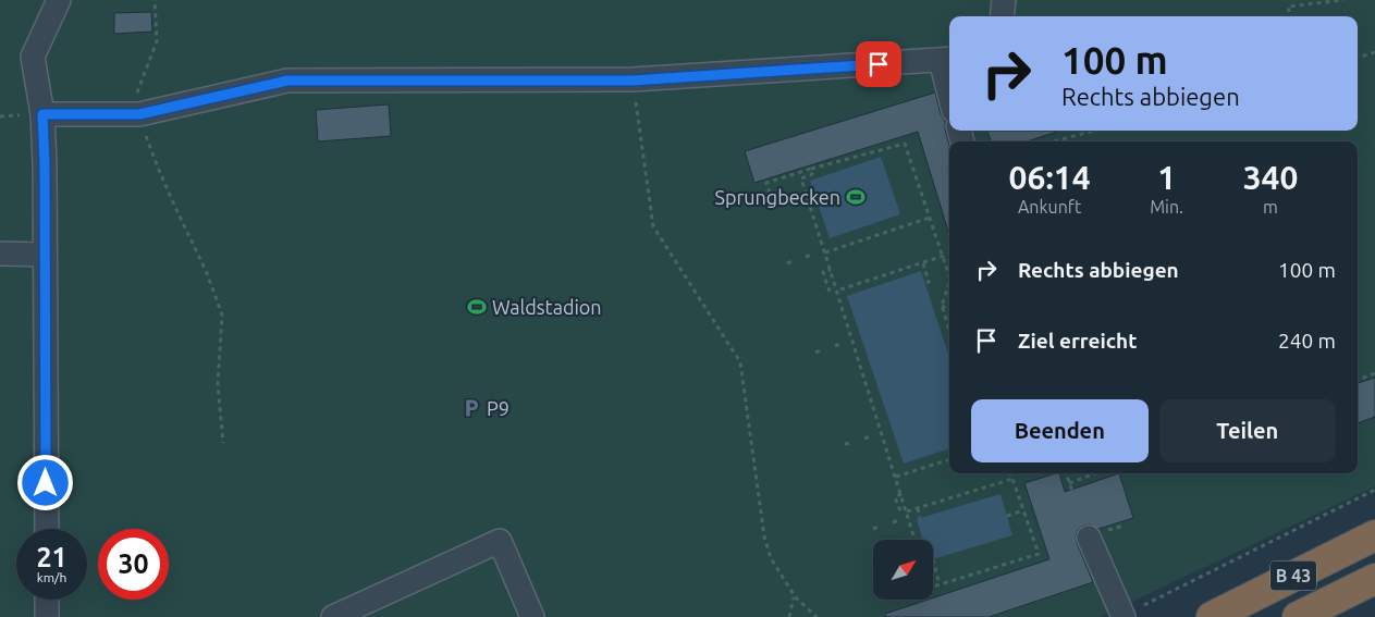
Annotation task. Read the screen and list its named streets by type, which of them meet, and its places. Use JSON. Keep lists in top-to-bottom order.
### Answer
{
  "streets": {
    "highway": ["B 43"]
  },
  "places": {
    "sports": ["Sprungbecken", "Waldstadion"],
    "parking": ["P9"]
  },
  "north": "top right",
  "page": {
    "turn": ["100 m", "Rechts abbiegen"],
    "eta": [
      "06:14",
      "Ankunft",
      "1",
      "Min.",
      "340",
      "m"
    ],
    "list": [
      {
        "name": "Rechts abbiegen",
        "value": "100 m"
      },
      {
        "name": "Ziel erreicht",
        "value": "240 m"
      }
    ],
    "buttons": ["Beenden", "Teilen"],
    "speed": "21 km/h",
    "limit": "30"
  }
}
